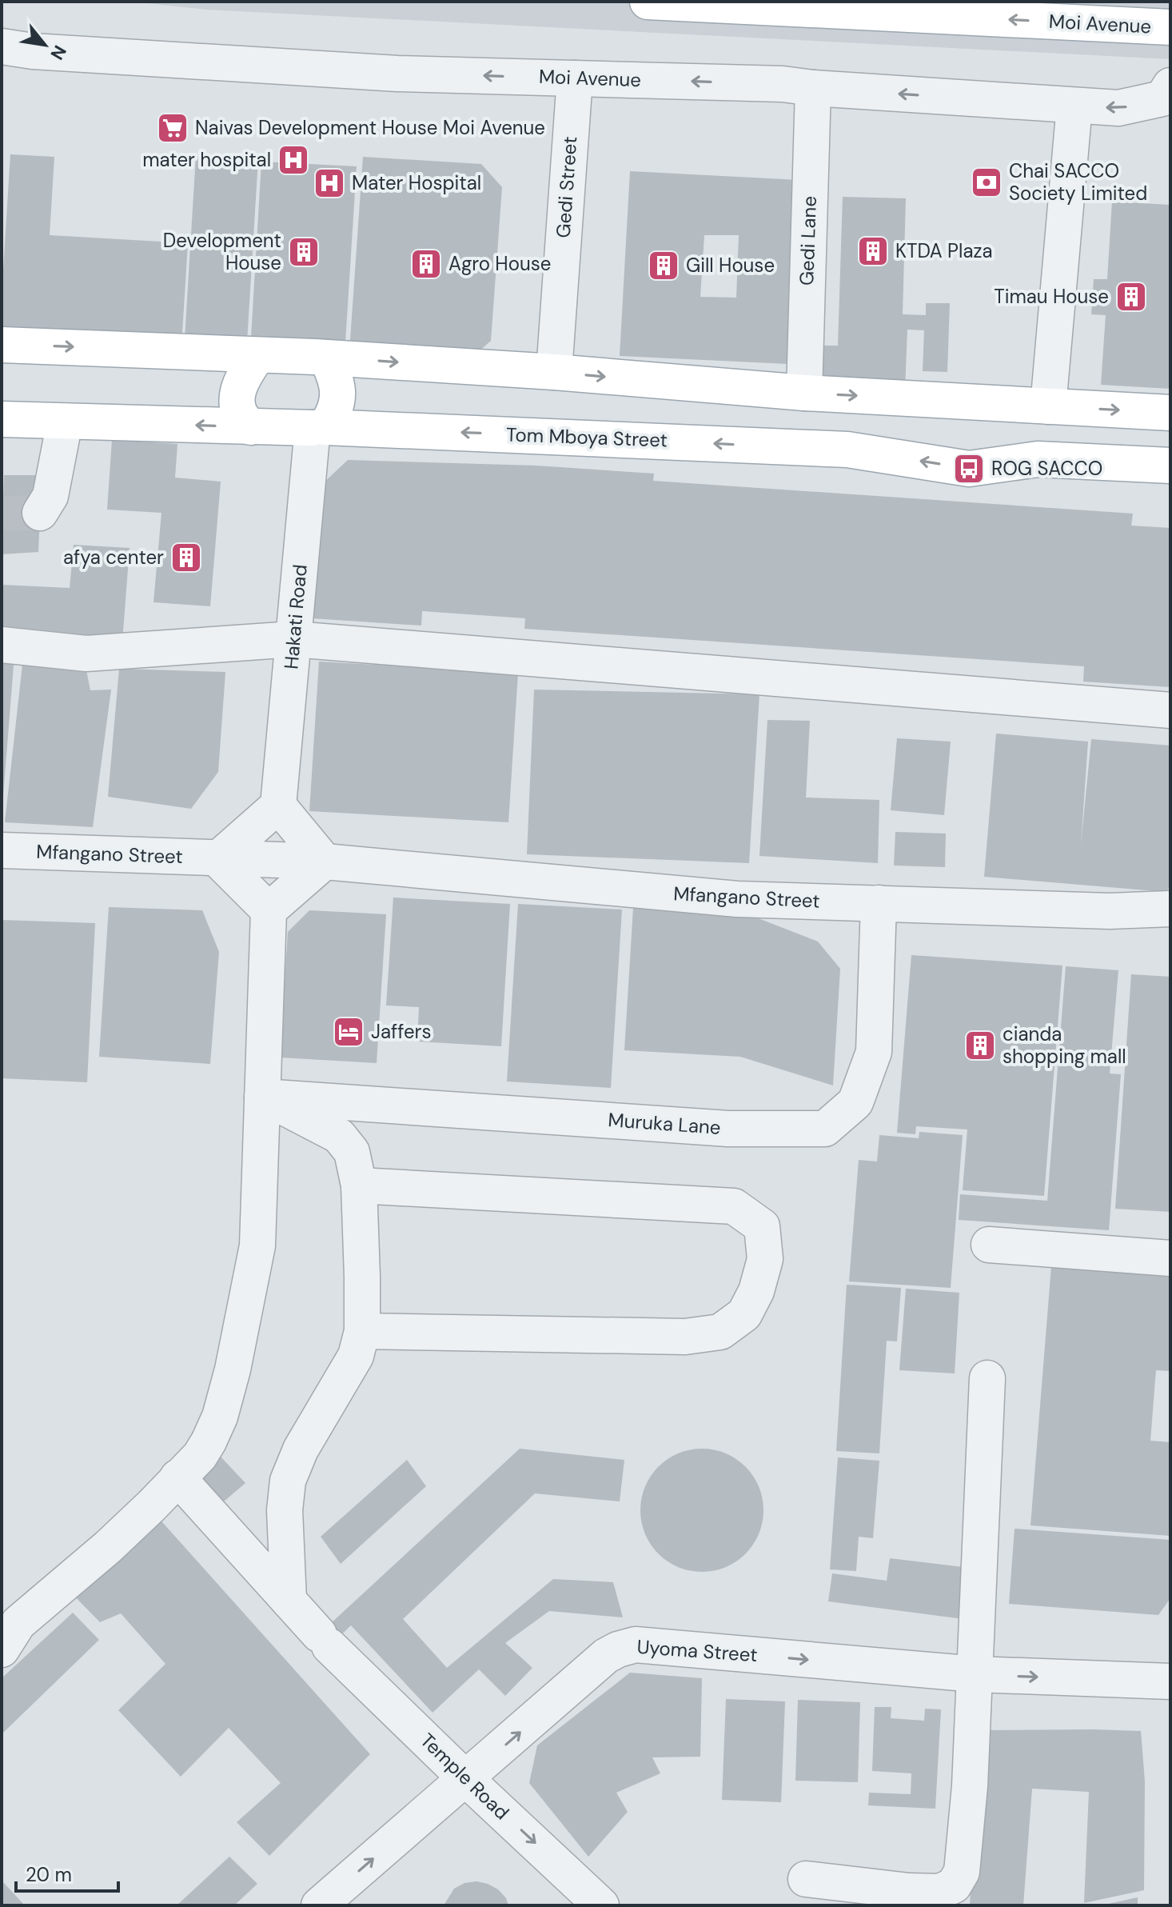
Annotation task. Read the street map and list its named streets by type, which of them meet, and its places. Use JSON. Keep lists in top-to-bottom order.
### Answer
{
  "streets": {
    "main road": ["Moi Avenue", "Tom Mboya Street"],
    "street": [
      "Gedi Street",
      "Gedi Lane",
      "Hakati Road",
      "Mfangano Street",
      "Muruka Lane",
      "Uyoma Street",
      "Temple Road"
    ]
  },
  "crossings": [
    ["Moi Avenue", "Gedi Street"],
    ["Moi Avenue", "Gedi Lane"],
    ["Tom Mboya Street", "Hakati Road"],
    ["Mfangano Street", "Muruka Lane"],
    ["Uyoma Street", "Temple Road"]
  ],
  "one_way": ["Uyoma Street"],
  "places": {
    "supermarket": ["Naivas Development House Moi Avenue"],
    "hospital": ["mater hospital", "Mater Hospital"],
    "bank": ["Chai SACCO Society Limited"],
    "building": [
      "KTDA Plaza",
      "Development House",
      "Agro House",
      "Gill House",
      "Timau House",
      "afya center",
      "cianda shopping mall"
    ],
    "bus stop": ["ROG SACCO"],
    "hotel": ["Jaffers"]
  },
  "scale_bar": "20 m",
  "north": "bottom right"
}
